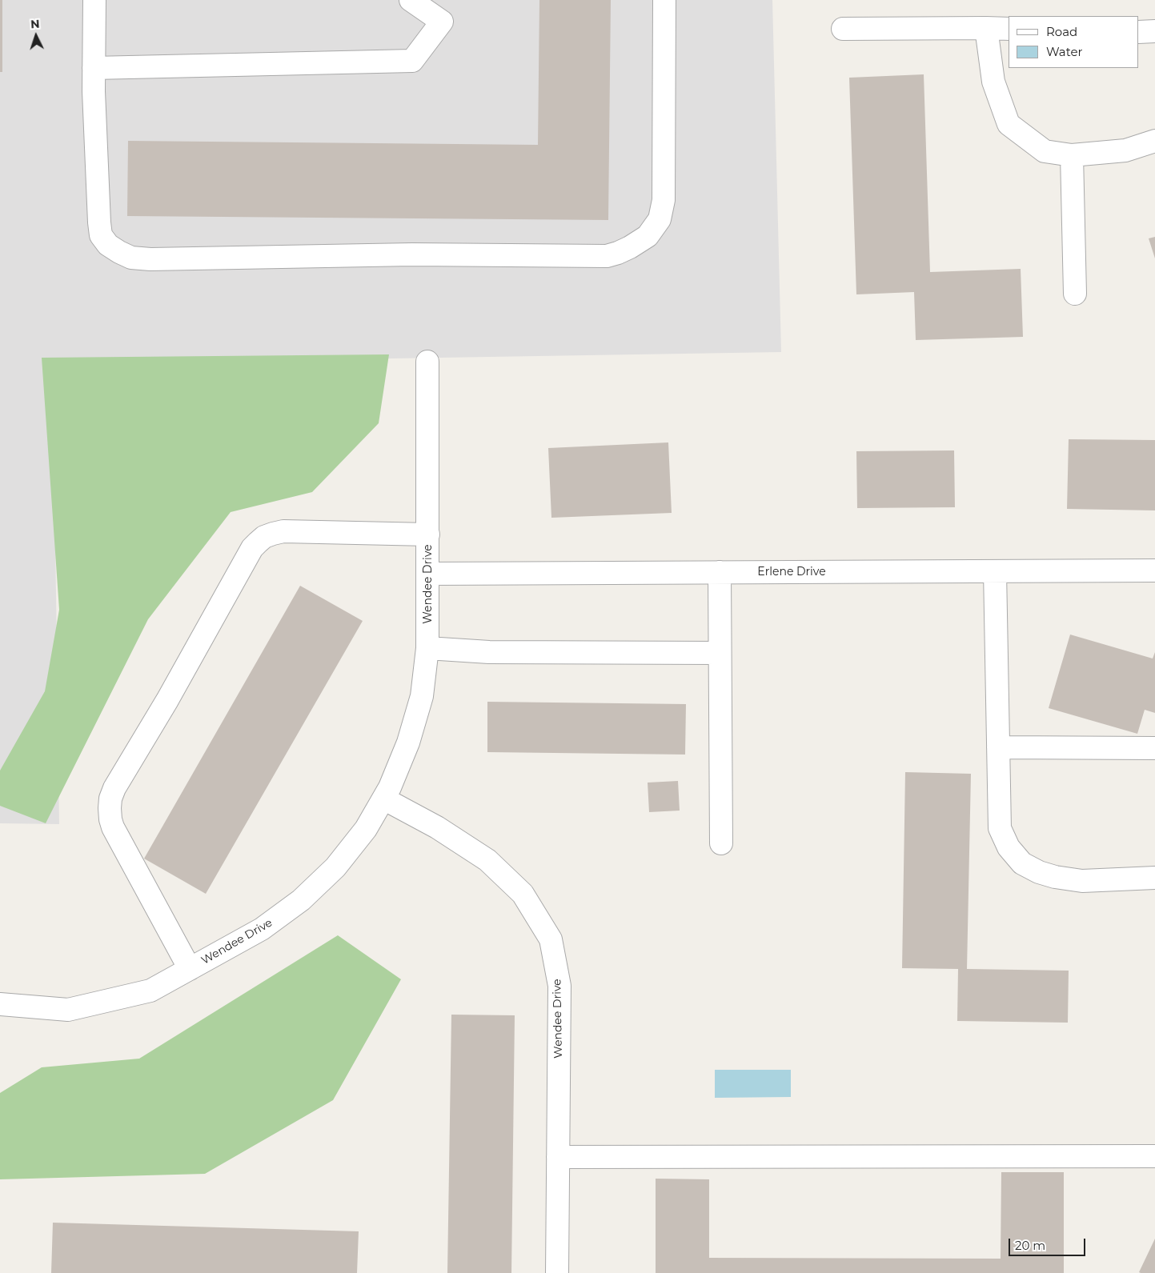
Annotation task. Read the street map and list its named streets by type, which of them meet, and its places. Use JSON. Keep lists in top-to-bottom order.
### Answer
{
  "streets": {
    "street": ["Erlene Drive", "Wendee Drive"]
  },
  "crossings": [
    ["Erlene Drive", "Wendee Drive"]
  ],
  "legend": ["Road", "Water"],
  "scale_bar": "20 m",
  "north": "top"
}
